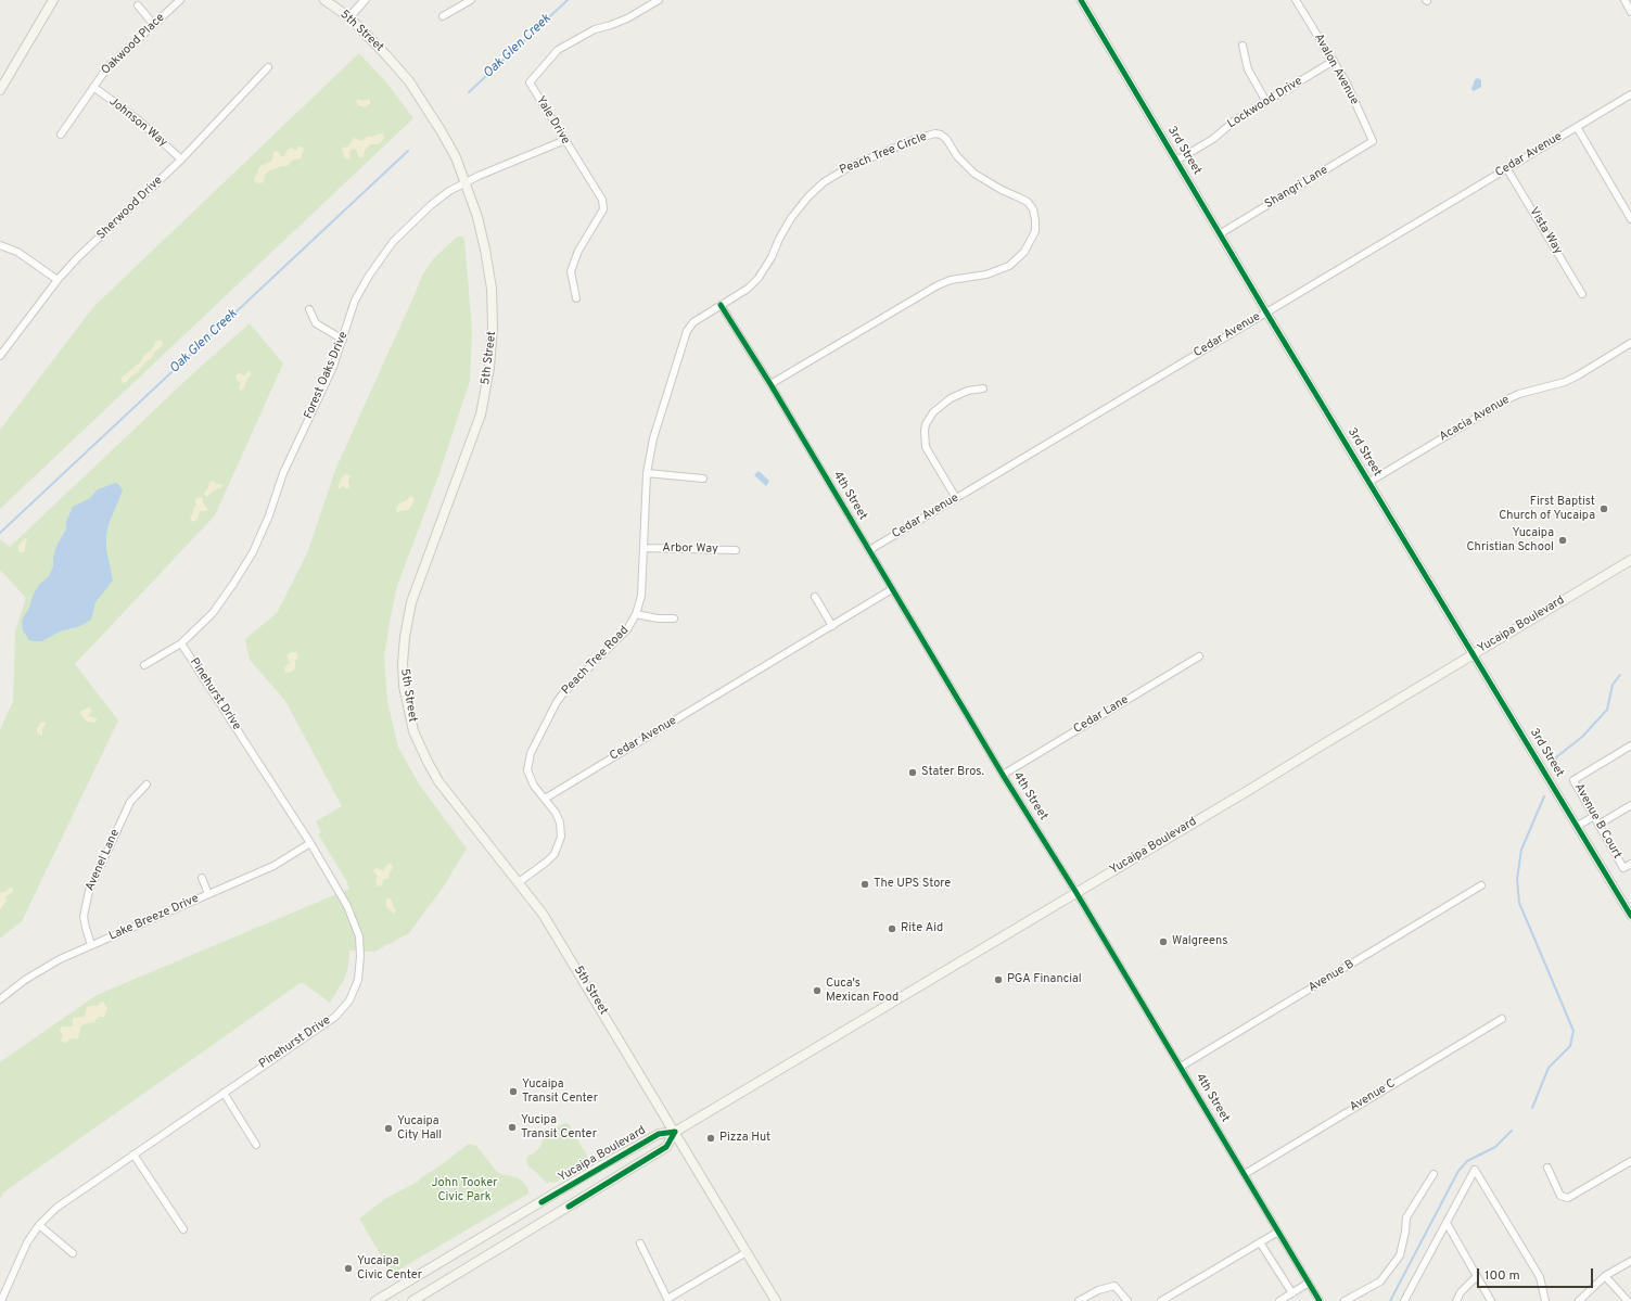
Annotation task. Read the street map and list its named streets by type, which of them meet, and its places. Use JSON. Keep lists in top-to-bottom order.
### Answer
{
  "streets": {
    "main road": ["5th Street", "Yucaipa Boulevard"],
    "street": [
      "Oakwood Place",
      "Avalon Avenue",
      "Lockwood Drive",
      "Yale Drive",
      "Johnson Way",
      "3rd Street",
      "Peach Tree Circle",
      "Cedar Avenue",
      "Shangri Lane",
      "Sherwood Drive",
      "Vista Way",
      "Forest Oaks Drive",
      "Acacia Avenue",
      "4th Street",
      "Arbor Way",
      "Peach Tree Road",
      "Pinehurst Drive",
      "Cedar Lane",
      "Avenue B Court",
      "Avenel Lane",
      "Lake Breeze Drive",
      "Avenue B",
      "Avenue C"
    ]
  },
  "crossings": [
    ["5th Street", "Forest Oaks Drive"],
    ["5th Street", "Yucaipa Boulevard"],
    ["5th Street", "Peach Tree Road"],
    ["Oakwood Place", "Johnson Way"],
    ["Avalon Avenue", "Lockwood Drive"],
    ["Avalon Avenue", "Shangri Lane"],
    ["Lockwood Drive", "3rd Street"],
    ["Yale Drive", "Forest Oaks Drive"],
    ["Johnson Way", "Sherwood Drive"],
    ["3rd Street", "Cedar Avenue"],
    ["3rd Street", "Shangri Lane"],
    ["3rd Street", "Acacia Avenue"],
    ["3rd Street", "Yucaipa Boulevard"],
    ["Peach Tree Circle", "4th Street"],
    ["Peach Tree Circle", "Peach Tree Road"],
    ["Cedar Avenue", "Vista Way"],
    ["Cedar Avenue", "4th Street"],
    ["Cedar Avenue", "Peach Tree Road"],
    ["Forest Oaks Drive", "Pinehurst Drive"],
    ["4th Street", "Yucaipa Boulevard"],
    ["4th Street", "Peach Tree Road"],
    ["4th Street", "Cedar Lane"],
    ["4th Street", "Avenue B"],
    ["4th Street", "Avenue C"],
    ["Arbor Way", "Peach Tree Road"],
    ["Pinehurst Drive", "Lake Breeze Drive"],
    ["Avenel Lane", "Lake Breeze Drive"]
  ],
  "water": ["Oak Glen Creek"],
  "parks": ["John Tooker Civic Park"],
  "places": [
    "First Baptist Church of Yucaipa",
    "Yucaipa Christian School",
    "Stater Bros.",
    "The UPS Store",
    "Rite Aid",
    "Walgreens",
    "PGA Financial",
    "Cuca's Mexican Food",
    "Yucaipa Transit Center",
    "Yucipa Transit Center",
    "Yucaipa City Hall",
    "Pizza Hut",
    "Yucaipa Civic Center"
  ],
  "scale_bar": "100 m"
}
